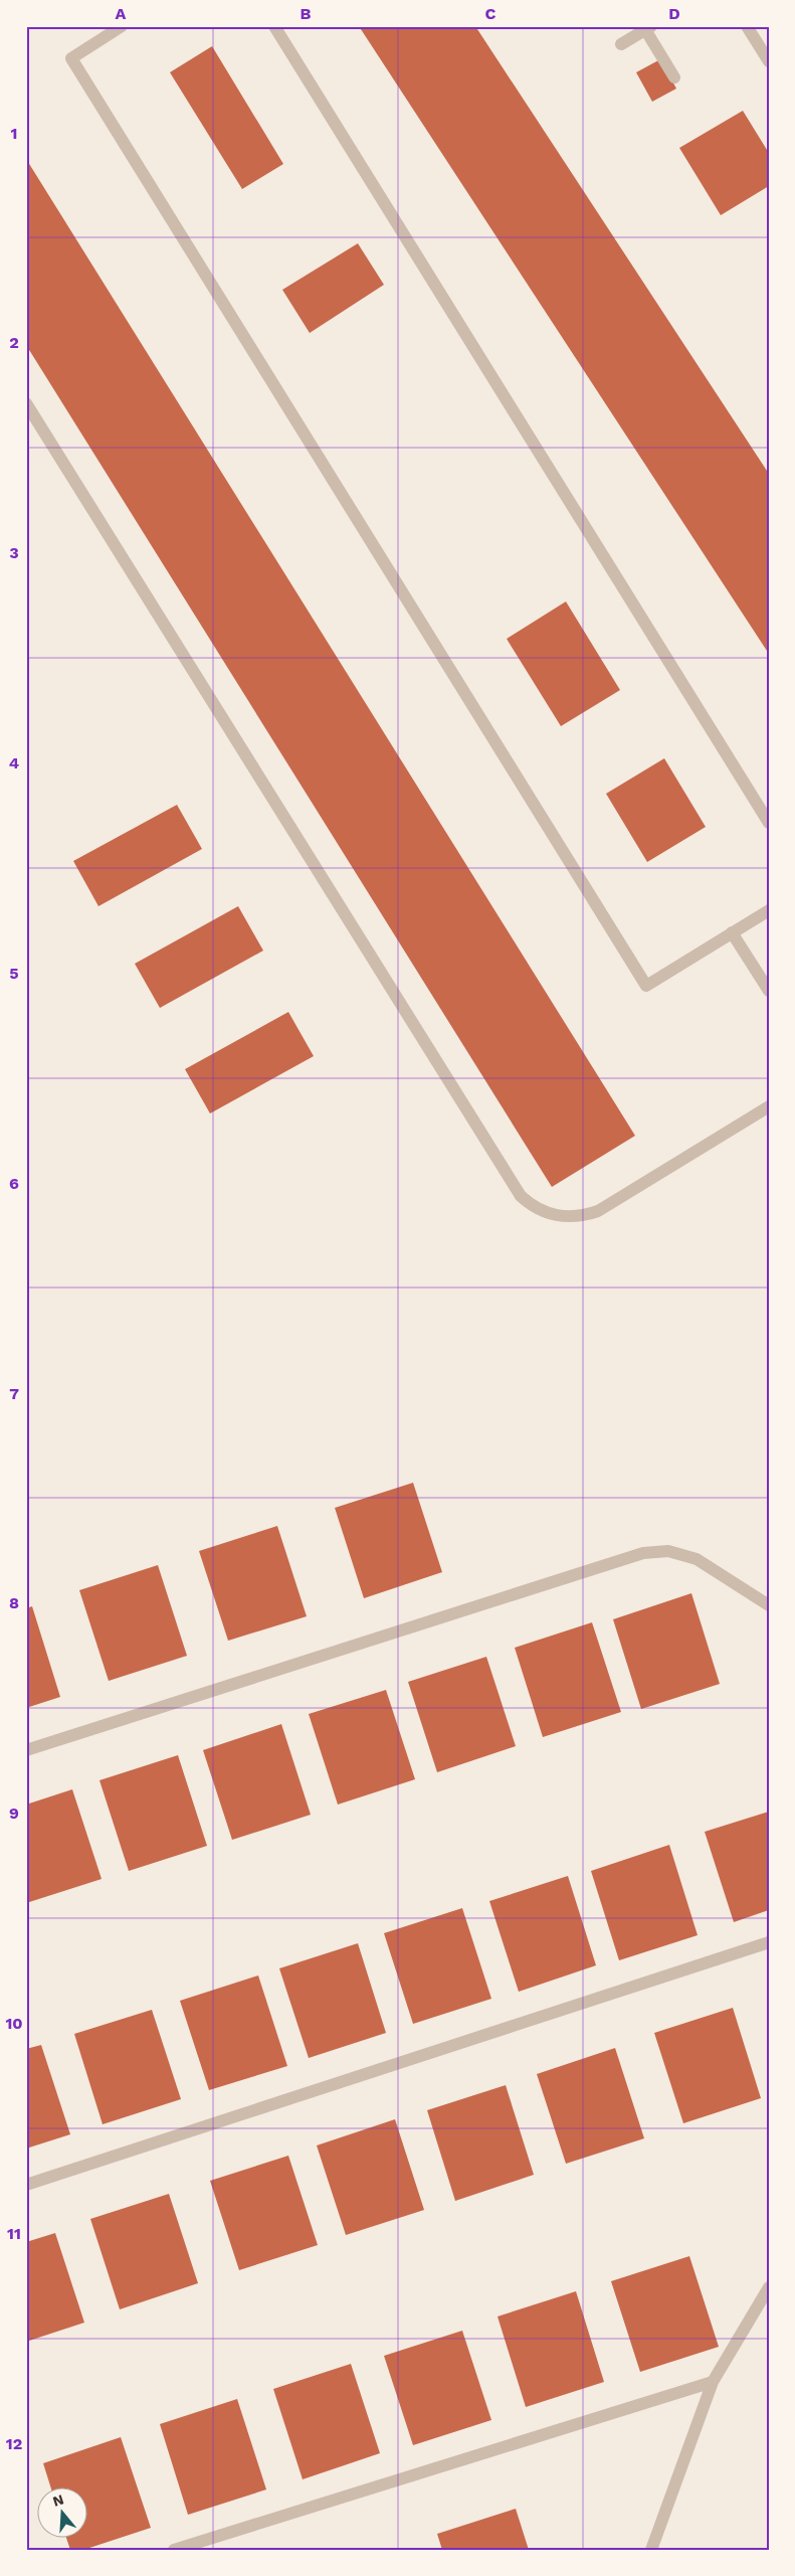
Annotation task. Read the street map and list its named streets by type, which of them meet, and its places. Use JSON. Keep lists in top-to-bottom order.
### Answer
{
  "north": "top",
  "grid": {
    "columns": [
      "A",
      "B",
      "C",
      "D"
    ],
    "rows": [
      "1",
      "2",
      "3",
      "4",
      "5",
      "6",
      "7",
      "8",
      "9",
      "10",
      "11",
      "12"
    ]
  }
}
